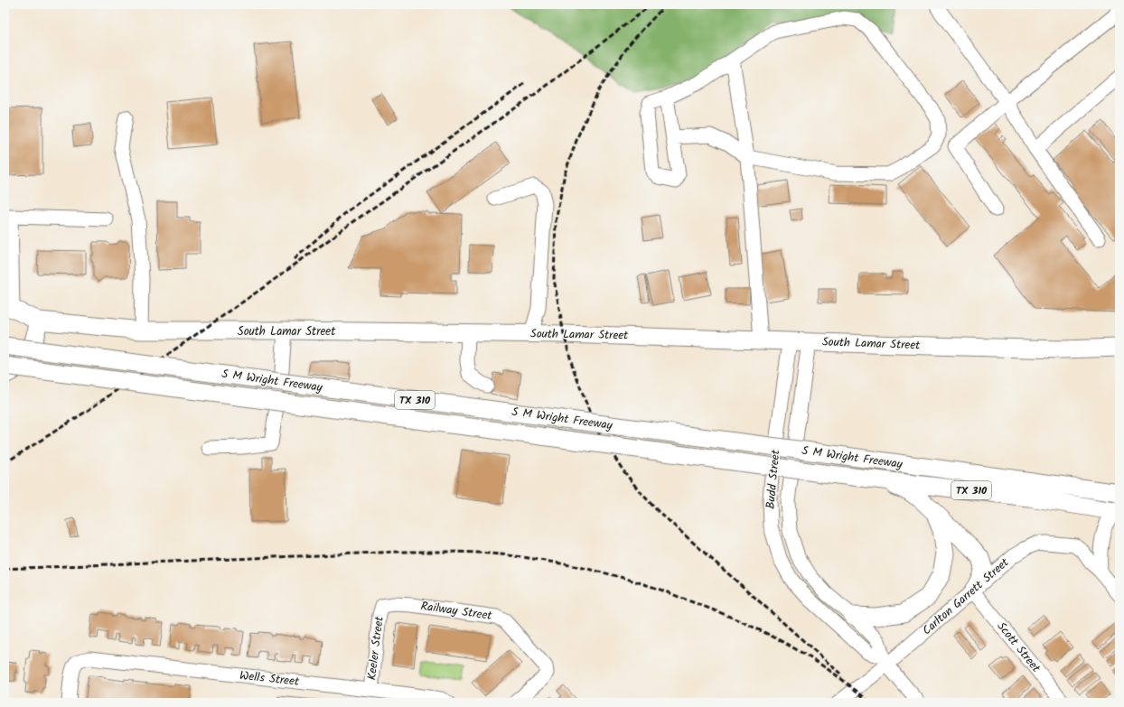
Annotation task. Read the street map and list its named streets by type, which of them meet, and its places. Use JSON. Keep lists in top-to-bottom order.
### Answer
{
  "streets": {
    "main road": ["South Lamar Street", "S M Wright Freeway", "TX 310"],
    "street": [
      "Budd Street",
      "Carlton Garrett Street",
      "Railway Street",
      "Scott Street",
      "Keeler Street",
      "Wells Street"
    ]
  },
  "crossings": [
    ["South Lamar Street", "Budd Street"],
    ["Budd Street", "Carlton Garrett Street"],
    ["Carlton Garrett Street", "Scott Street"],
    ["Railway Street", "Keeler Street"],
    ["Keeler Street", "Wells Street"]
  ]
}
